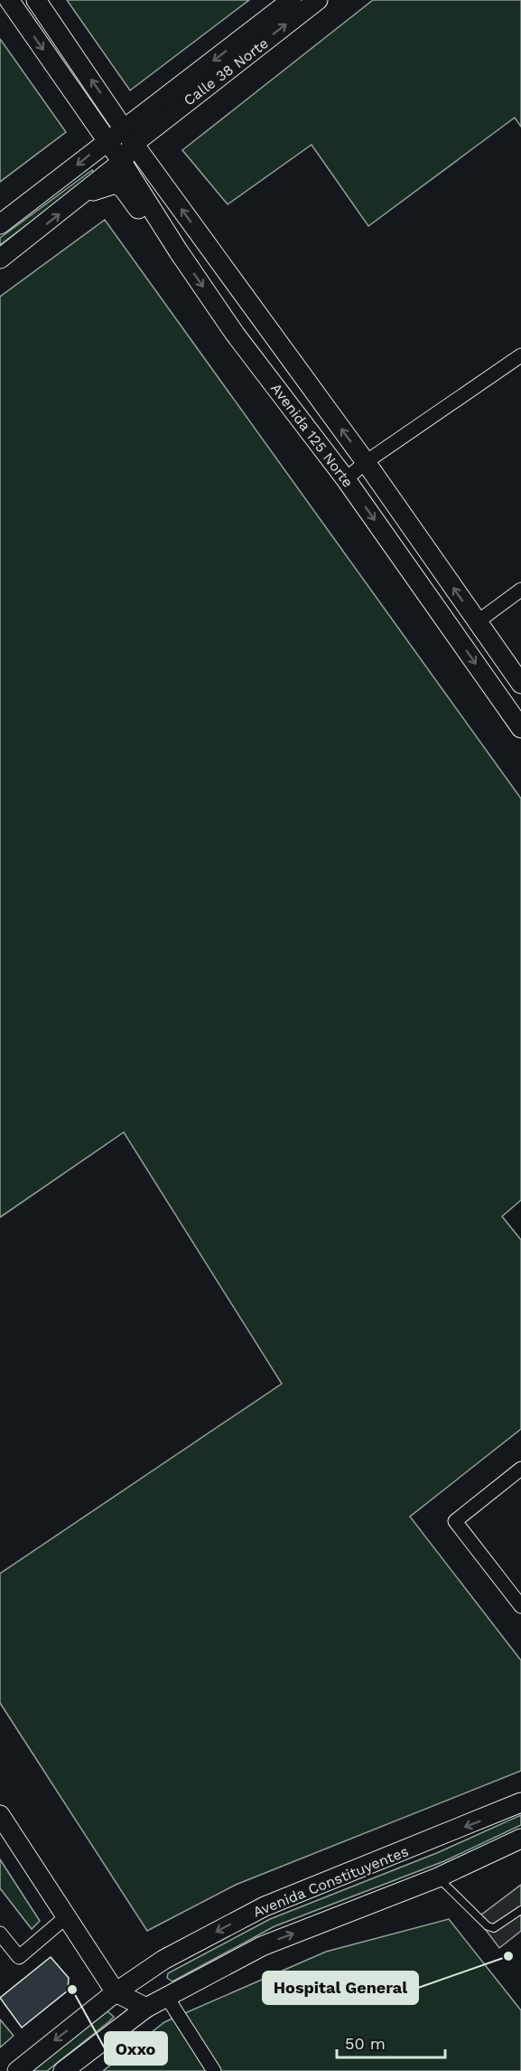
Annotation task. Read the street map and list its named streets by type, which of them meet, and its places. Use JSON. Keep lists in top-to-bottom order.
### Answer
{
  "streets": {
    "main road": ["Calle 38 Norte", "Avenida 125 Norte", "Avenida Constituyentes"]
  },
  "crossings": [
    ["Calle 38 Norte", "Avenida 125 Norte"]
  ],
  "places": ["Hospital General", "Oxxo"],
  "scale_bar": "50 m"
}
